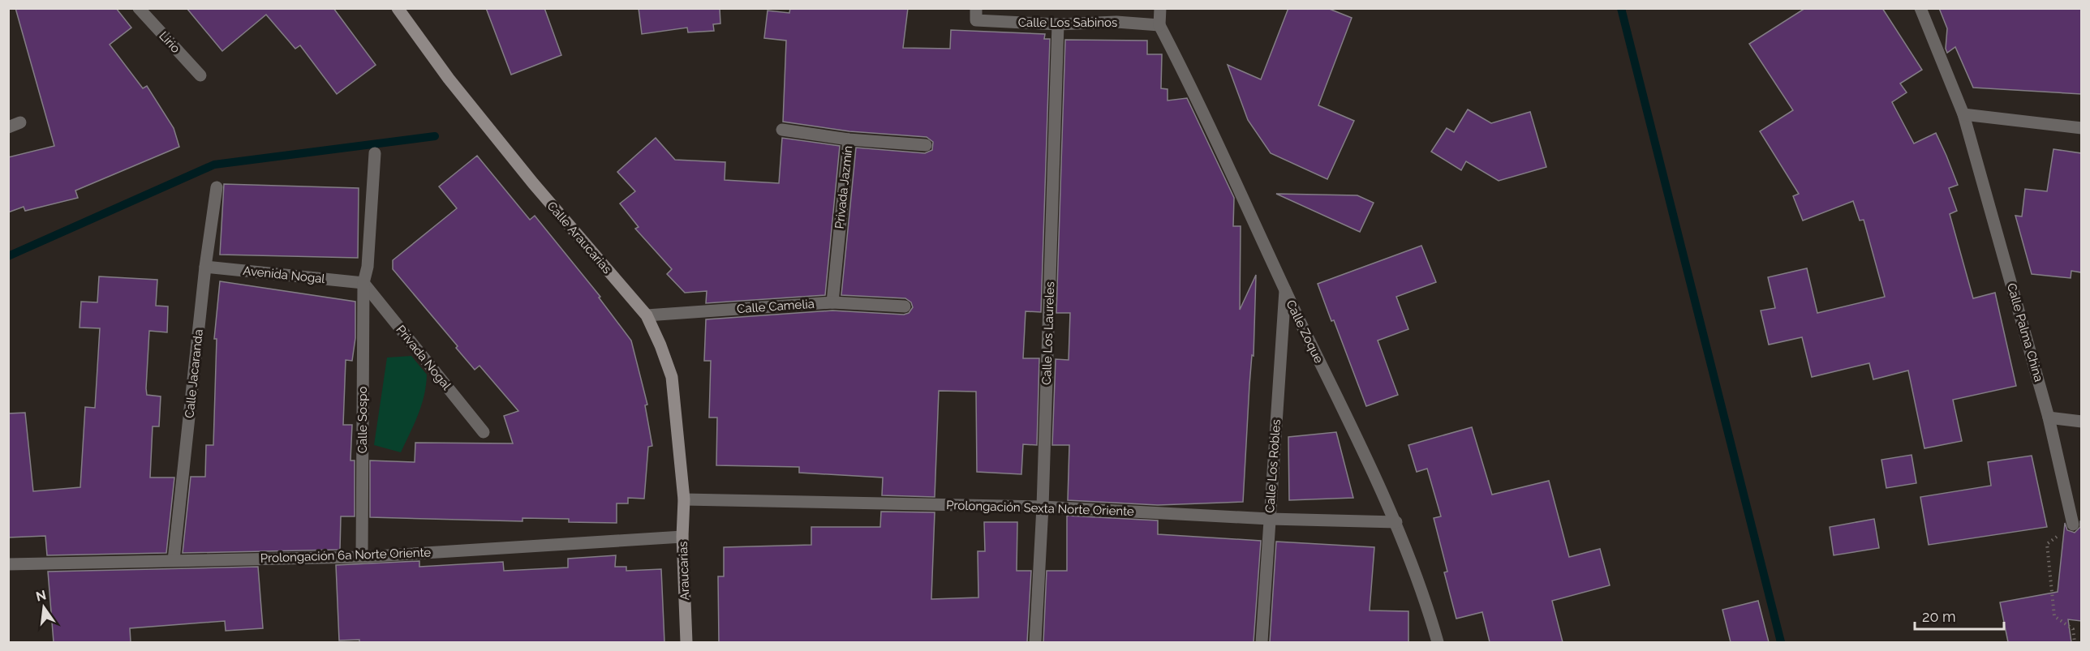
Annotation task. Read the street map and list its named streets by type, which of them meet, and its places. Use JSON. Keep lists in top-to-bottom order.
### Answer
{
  "streets": {
    "street": [
      "Calle Los Sabinos",
      "Lirio",
      "Privada Jazmín",
      "Calle Araucarias",
      "Avenida Nogal",
      "Calle Camelia",
      "Calle Zoque",
      "Calle Palma China",
      "Calle Los Laureles",
      "Privada Nogal",
      "Calle Jacaranda",
      "Calle Sospo",
      "Calle Los Robles",
      "Prolongación Sexta Norte Oriente",
      "Prolongación 6a Norte Oriente",
      "Araucarias"
    ]
  },
  "crossings": [
    ["Calle Los Sabinos", "Calle Zoque"],
    ["Calle Los Sabinos", "Calle Los Laureles"],
    ["Privada Jazmín", "Calle Camelia"],
    ["Calle Araucarias", "Calle Camelia"],
    ["Calle Araucarias", "Prolongación Sexta Norte Oriente"],
    ["Calle Araucarias", "Araucarias"],
    ["Avenida Nogal", "Privada Nogal"],
    ["Avenida Nogal", "Calle Jacaranda"],
    ["Avenida Nogal", "Calle Sospo"],
    ["Calle Zoque", "Calle Los Robles"],
    ["Calle Zoque", "Prolongación Sexta Norte Oriente"],
    ["Calle Los Laureles", "Prolongación Sexta Norte Oriente"],
    ["Privada Nogal", "Calle Sospo"],
    ["Calle Jacaranda", "Prolongación 6a Norte Oriente"],
    ["Calle Sospo", "Prolongación 6a Norte Oriente"],
    ["Calle Los Robles", "Prolongación Sexta Norte Oriente"],
    ["Prolongación Sexta Norte Oriente", "Araucarias"],
    ["Prolongación 6a Norte Oriente", "Araucarias"]
  ],
  "scale_bar": "20 m",
  "north": "top"
}
